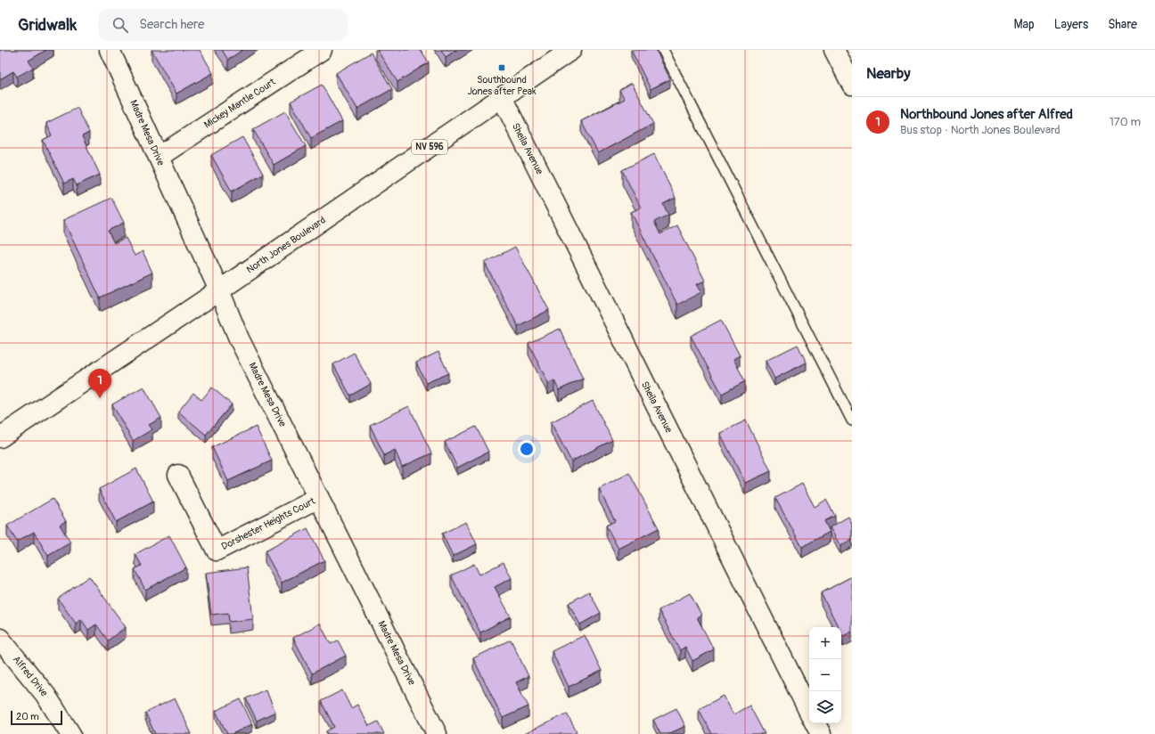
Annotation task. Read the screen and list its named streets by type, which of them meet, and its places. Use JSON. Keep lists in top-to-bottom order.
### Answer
{
  "streets": {
    "street": [
      "Mickey Mantle Court",
      "Madre Mesa Drive",
      "NV 596",
      "Sheila Avenue",
      "North Jones Boulevard",
      "Dorshester Heights Court",
      "Alfred Drive"
    ]
  },
  "crossings": [
    ["Mickey Mantle Court", "Madre Mesa Drive"],
    ["Madre Mesa Drive", "North Jones Boulevard"],
    ["Madre Mesa Drive", "Dorshester Heights Court"],
    ["Sheila Avenue", "North Jones Boulevard"]
  ],
  "places": {
    "transit": ["Southbound Jones after Peak"]
  },
  "scale_bar": "20 m",
  "page": {
    "header": "Gridwalk",
    "search": "Search here",
    "nav": ["Map", "Layers", "Share"],
    "heading": "Nearby",
    "list": [
      {
        "mark": "1",
        "name": "Northbound Jones after Alfred",
        "note": "Bus stop · North Jones Boulevard",
        "value": "170 m"
      }
    ],
    "pins": "1",
    "map_buttons": ["+", "−"],
    "scale": "20 m"
  }
}
